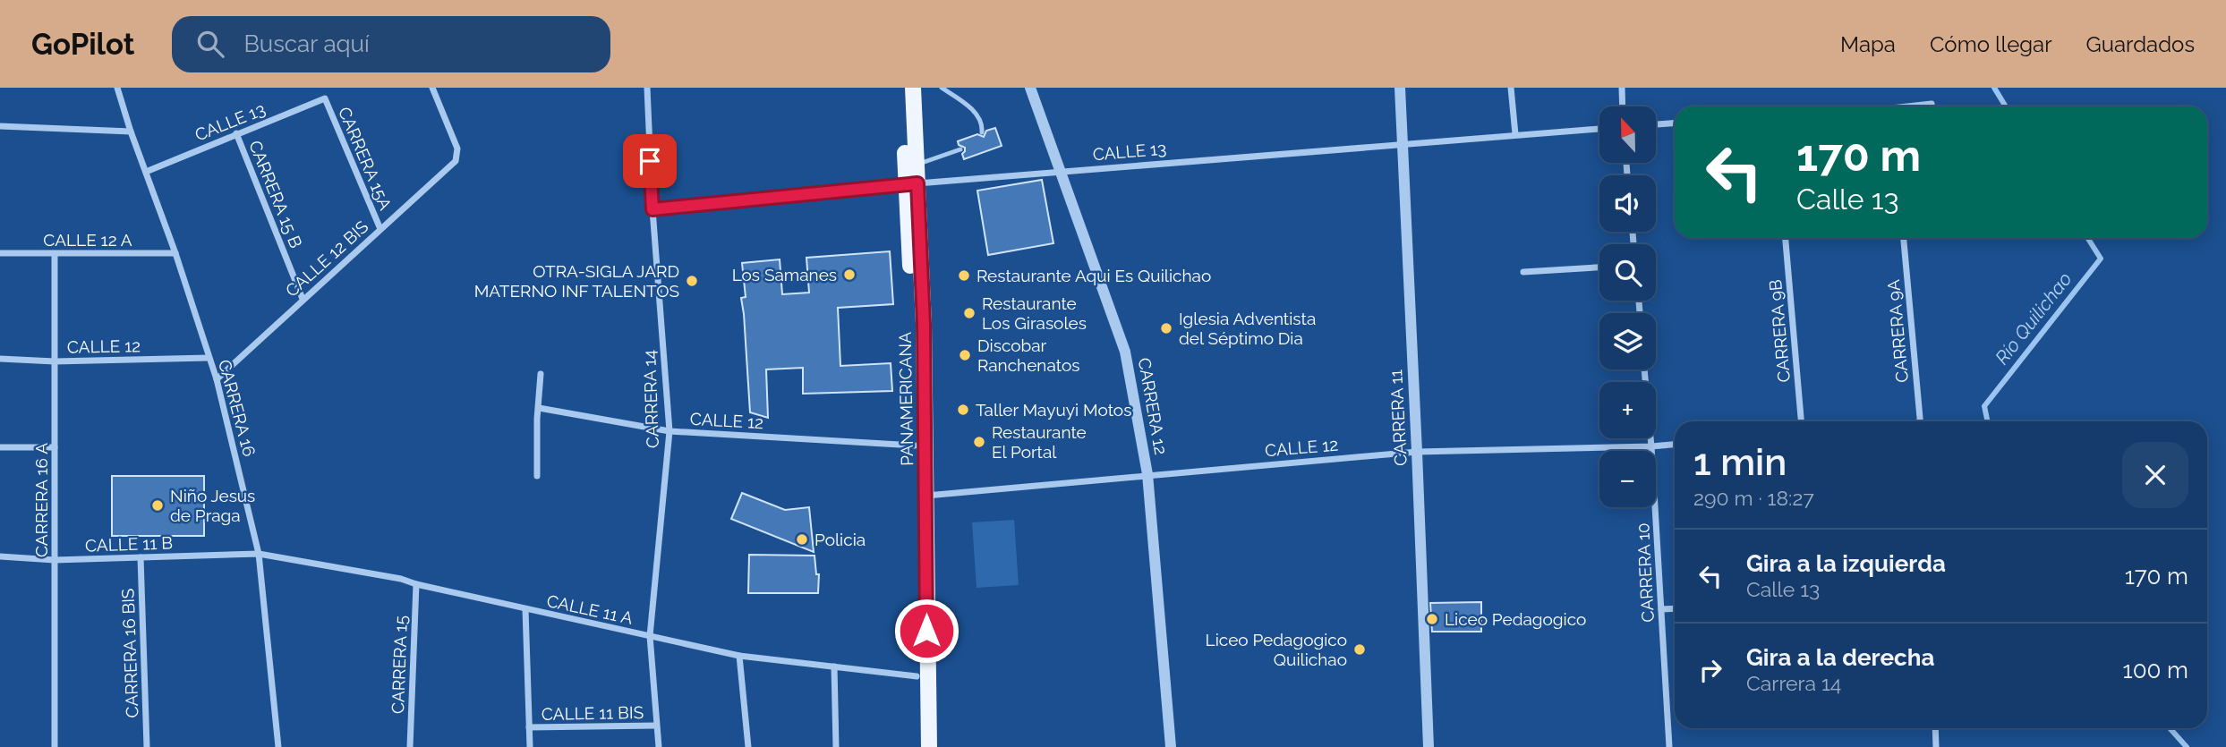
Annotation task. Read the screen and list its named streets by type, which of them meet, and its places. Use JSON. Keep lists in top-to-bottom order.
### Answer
{
  "streets": {
    "main road": ["PANAMERICANA"],
    "street": [
      "CALLE 13",
      "CARRERA 15A",
      "CARRERA 15 B",
      "CALLE 12 A",
      "CALLE 12 BIS",
      "CARRERA 9B",
      "CARRERA 9A",
      "CALLE 12",
      "CARRERA 14",
      "CARRERA 12",
      "CARRERA 16",
      "CARRERA 11",
      "CARRERA 16 A",
      "CALLE 11 B",
      "CARRERA 10",
      "CALLE 11 A",
      "CARRERA 16 BIS",
      "CARRERA 15",
      "CALLE 11 BIS"
    ]
  },
  "crossings": [
    ["CALLE 13", "CARRERA 15A"],
    ["CALLE 13", "CARRERA 15 B"],
    ["CALLE 13", "CARRERA 14"],
    ["CALLE 13", "PANAMERICANA"],
    ["CALLE 13", "CARRERA 12"],
    ["CALLE 13", "CARRERA 16"],
    ["CALLE 13", "CARRERA 11"],
    ["CARRERA 15A", "CALLE 12 BIS"],
    ["CARRERA 15 B", "CALLE 12 BIS"],
    ["CALLE 12 A", "CARRERA 16"],
    ["CALLE 12 A", "CARRERA 16 A"],
    ["CALLE 12 BIS", "CARRERA 16"],
    ["CALLE 12", "CARRERA 14"],
    ["CALLE 12", "PANAMERICANA"],
    ["CALLE 12", "CARRERA 12"],
    ["CALLE 12", "CARRERA 16"],
    ["CALLE 12", "CARRERA 11"],
    ["CALLE 12", "CARRERA 16 A"],
    ["CALLE 12", "CARRERA 10"],
    ["CARRERA 14", "CALLE 11 A"],
    ["CARRERA 14", "CALLE 11 BIS"],
    ["PANAMERICANA", "CALLE 11 A"],
    ["CARRERA 16", "CALLE 11 B"],
    ["CARRERA 16", "CALLE 11 A"],
    ["CARRERA 16 A", "CALLE 11 B"],
    ["CALLE 11 B", "CALLE 11 A"],
    ["CALLE 11 B", "CARRERA 16 BIS"],
    ["CALLE 11 A", "CARRERA 15"]
  ],
  "water": ["Río Quilichao"],
  "places": [
    "Los Samanes",
    "Restaurante Aqui Es Quilichao",
    "OTRA-SIGLA JARD MATERNO INF TALENTOS",
    "Restaurante Los Girasoles",
    "Iglesia Adventista del Séptimo Dia",
    "Discobar Ranchenatos",
    "Taller Mayuyi Motos",
    "Restaurante El Portal",
    "Niño Jesus de Praga",
    "Policia",
    "Liceo Pedagogico",
    "Liceo Pedagogico Quilichao"
  ],
  "north": "top",
  "page": {
    "header": "GoPilot",
    "search": "Buscar aquí",
    "nav": ["Mapa", "Cómo llegar", "Guardados"],
    "map_buttons": ["+", "−"],
    "turn": ["170 m", "Calle 13"],
    "heading": ["1 min", "290 m · 18:27"],
    "list": [
      {
        "name": "Gira a la izquierda",
        "note": "Calle 13",
        "value": "170 m"
      },
      {
        "name": "Gira a la derecha",
        "note": "Carrera 14",
        "value": "100 m"
      }
    ]
  }
}
